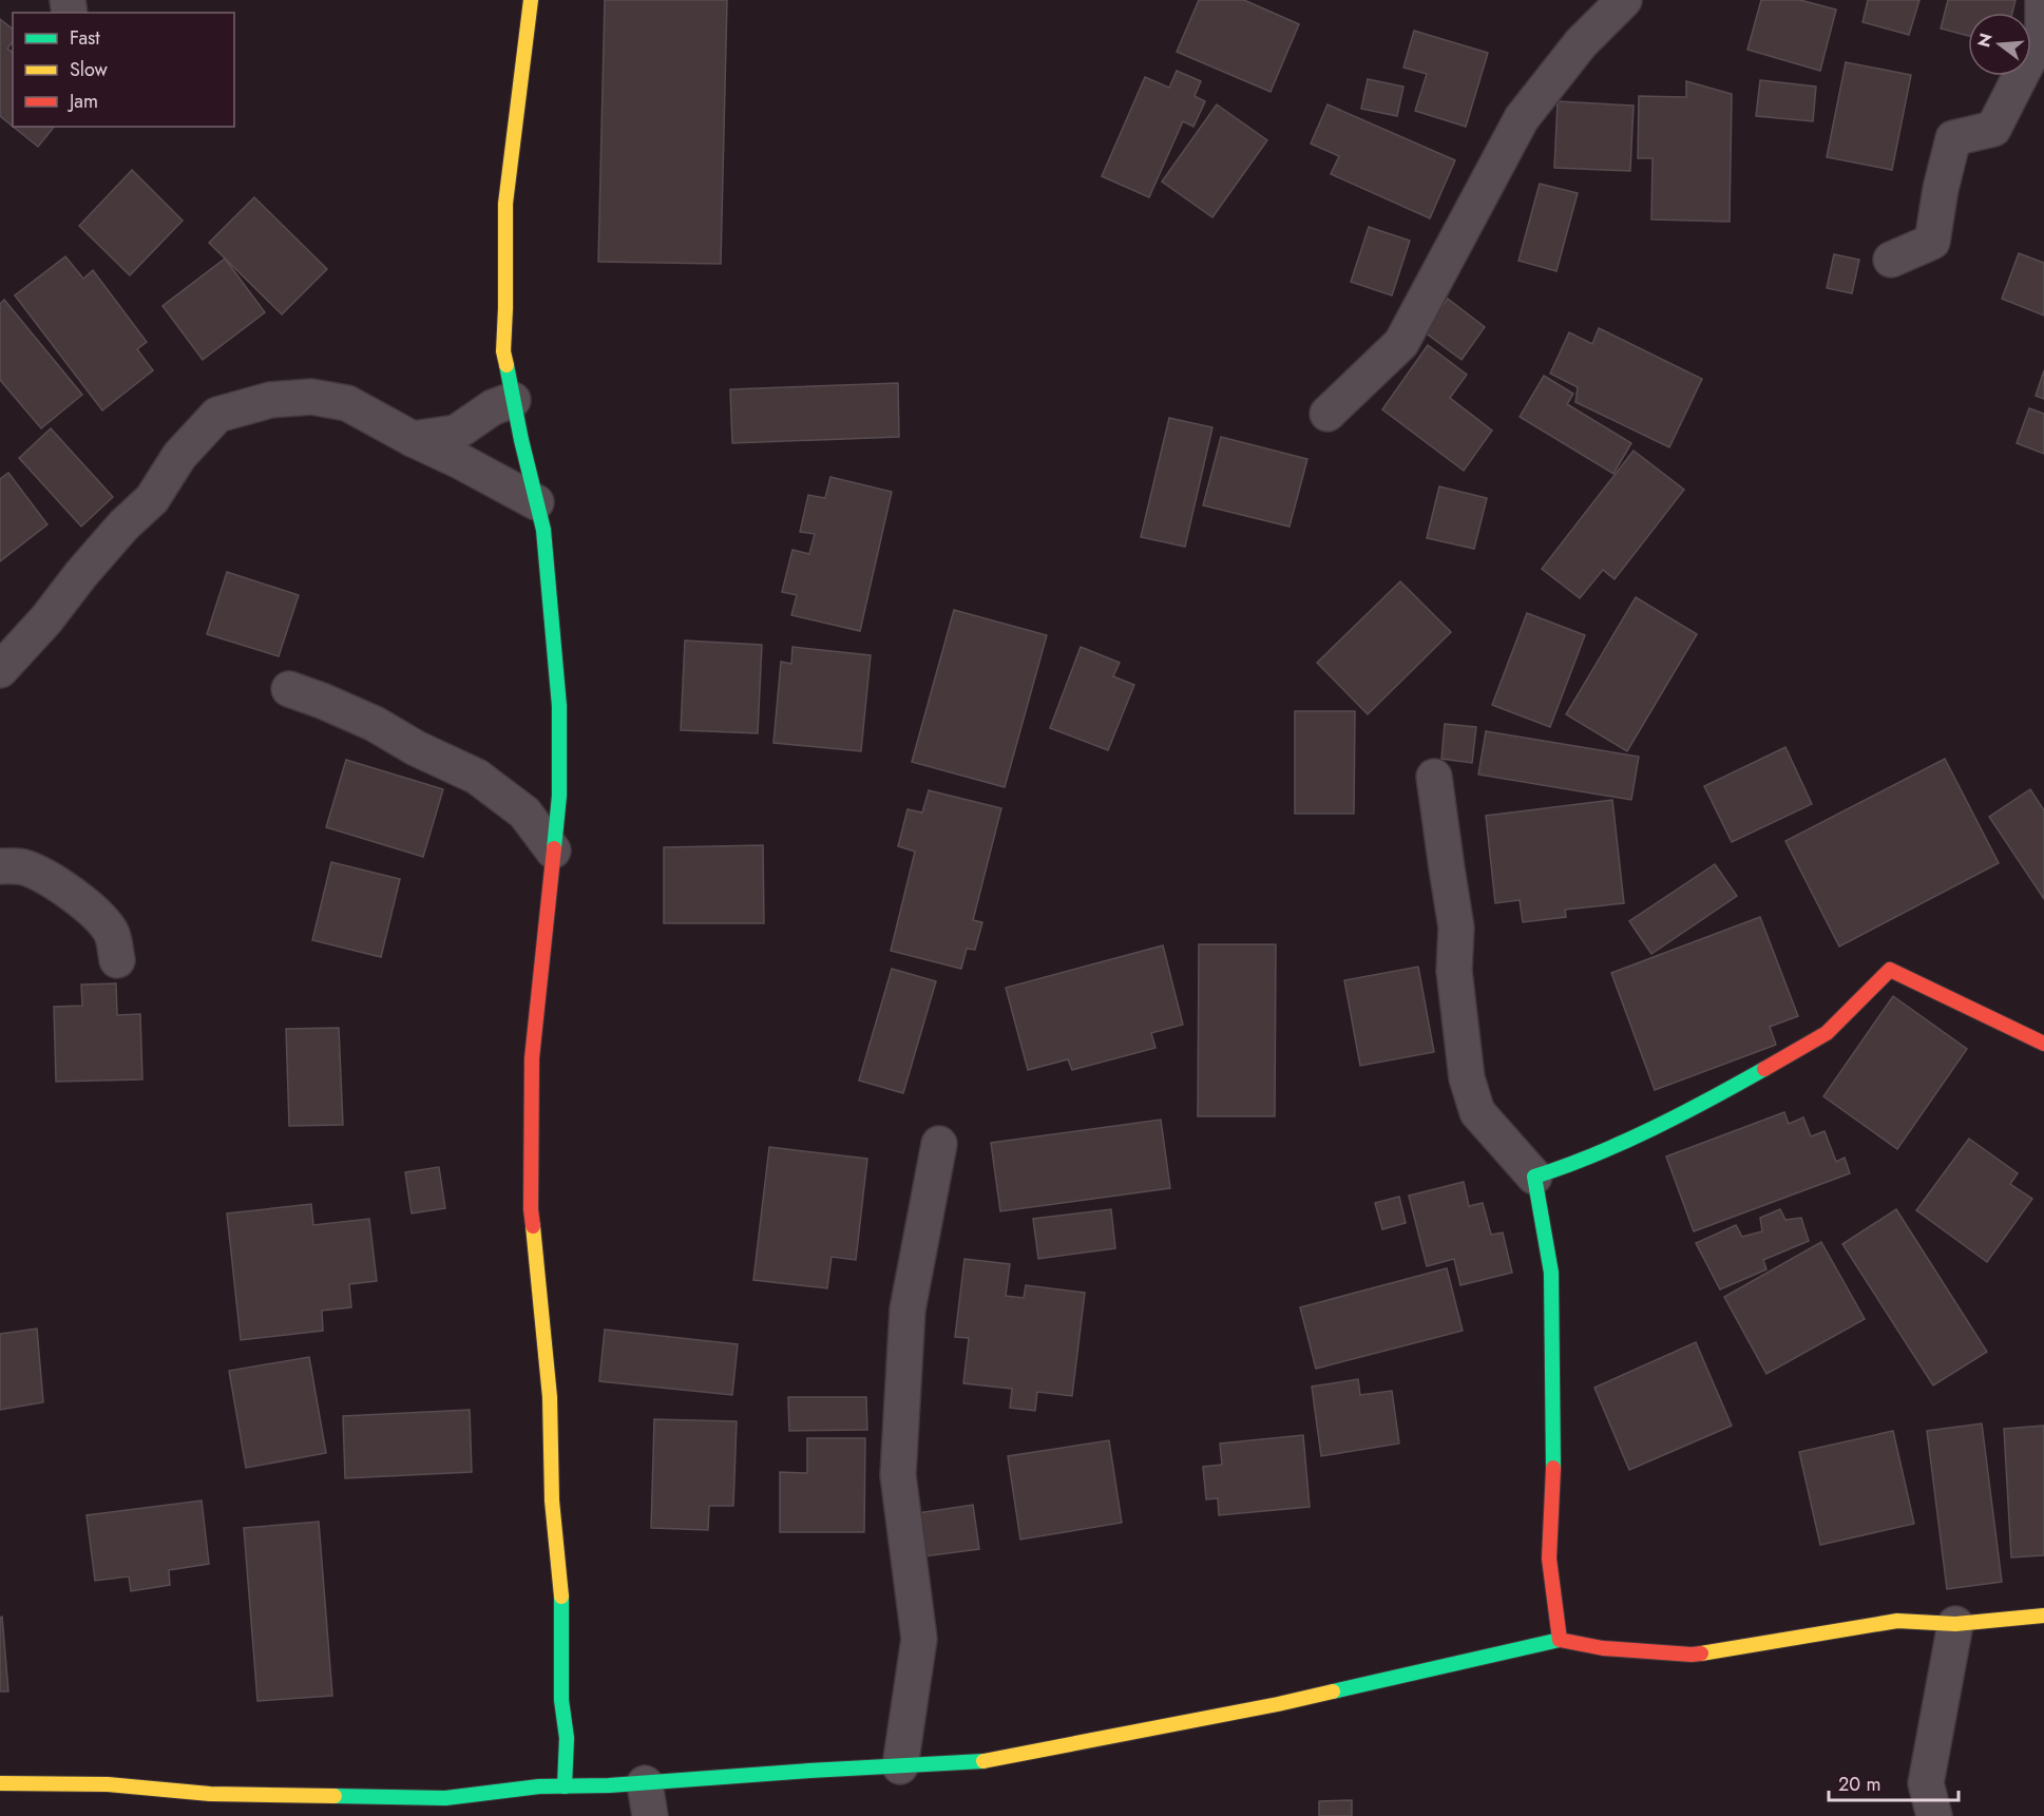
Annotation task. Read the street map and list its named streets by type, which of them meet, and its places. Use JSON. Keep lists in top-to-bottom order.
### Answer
{
  "legend": ["Fast", "Slow", "Jam"],
  "scale_bar": "20 m",
  "north": "left"
}
